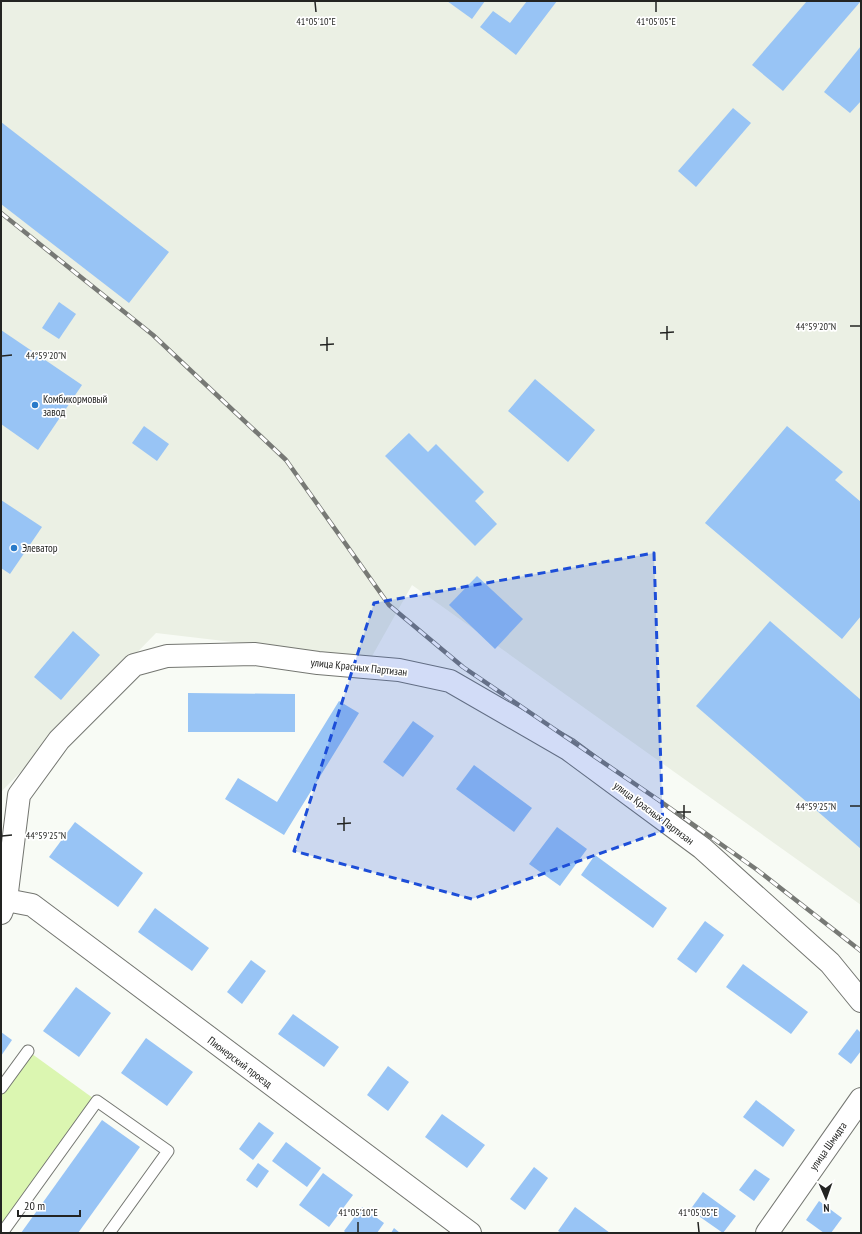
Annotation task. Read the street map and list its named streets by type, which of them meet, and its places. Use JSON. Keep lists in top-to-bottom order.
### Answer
{
  "streets": {
    "street": ["улица Красных Партизан", "Пионерский проезд", "улица Шмидта"]
  },
  "crossings": [
    ["улица Красных Партизан", "Пионерский проезд"]
  ],
  "places": ["Комбикормовый завод", "Элеватор"],
  "scale_bar": "20 m",
  "north": "bottom",
  "coordinates": [
    "41°05'10\"E",
    "41°05'05\"E",
    "44°59'20\"N",
    "44°59'25\"N"
  ]
}
